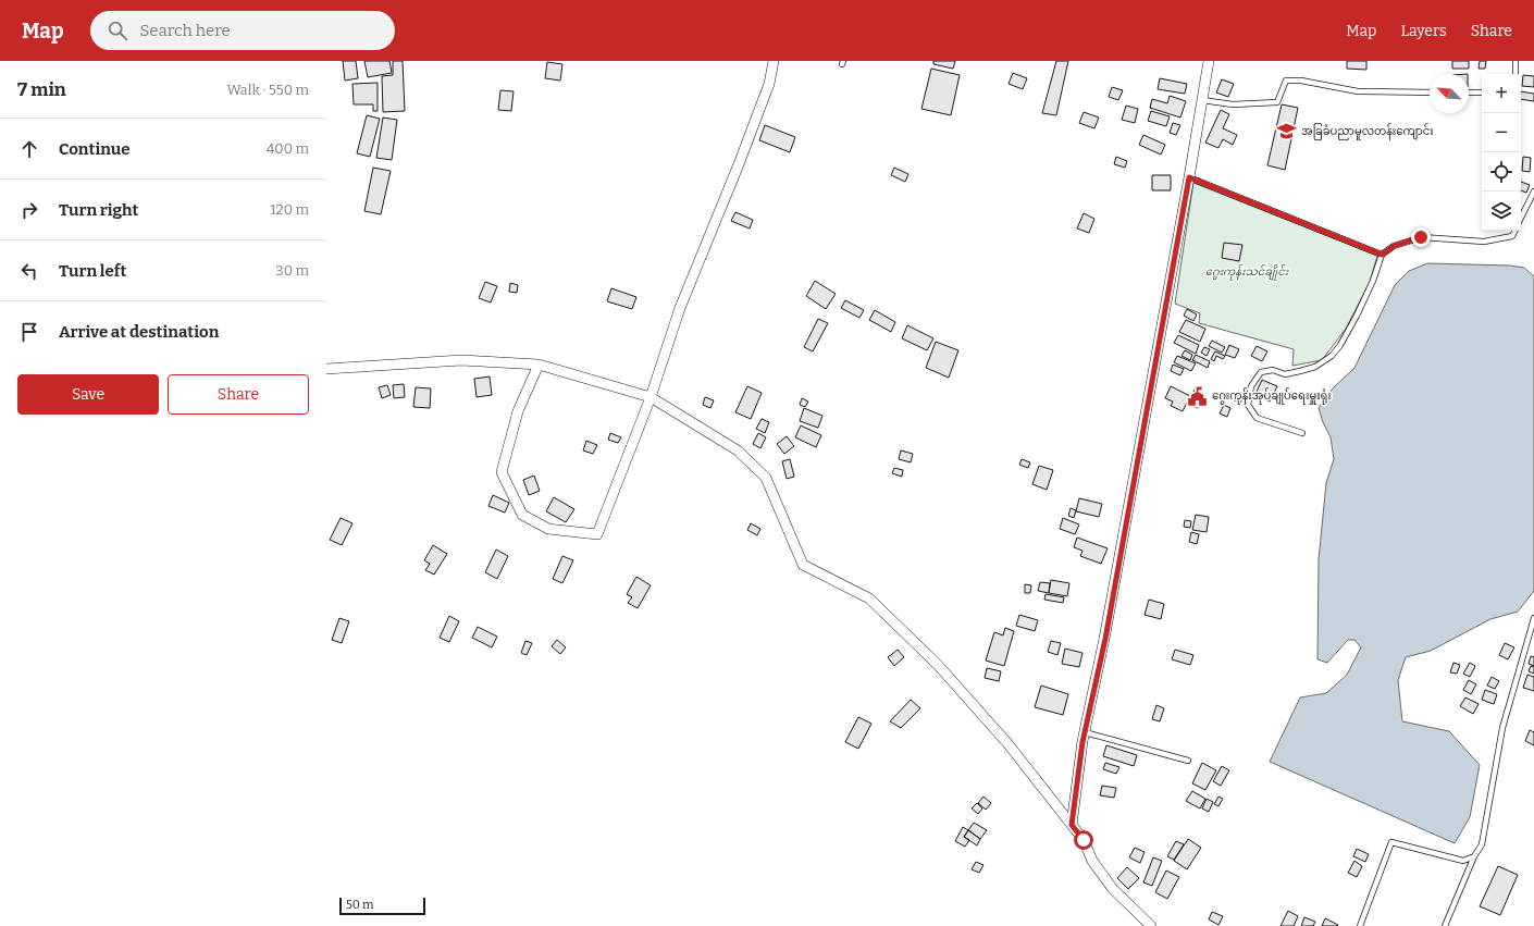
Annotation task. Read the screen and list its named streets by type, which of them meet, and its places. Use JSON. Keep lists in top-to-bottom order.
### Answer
{
  "parks": ["ဂွေးကုန်းသင်ချိုင်း"],
  "places": {
    "school or university": ["အခြခံပညာမူလတန်းကျောင်း"],
    "public building": ["ဂွေးကုန်းအုပ်ချုပ်ရေးမှူးရုံး"]
  },
  "scale_bar": "50 m",
  "north": "top left",
  "page": {
    "header": "Map",
    "search": "Search here",
    "nav": ["Map", "Layers", "Share"],
    "heading": ["7 min", "Walk · 550 m"],
    "map_buttons": ["+", "−"],
    "list": [
      ["Continue", "400 m"],
      ["Turn right", "120 m"],
      ["Turn left", "30 m"],
      "Arrive at destination"
    ],
    "buttons": ["Save", "Share"],
    "scale": "50 m"
  }
}
